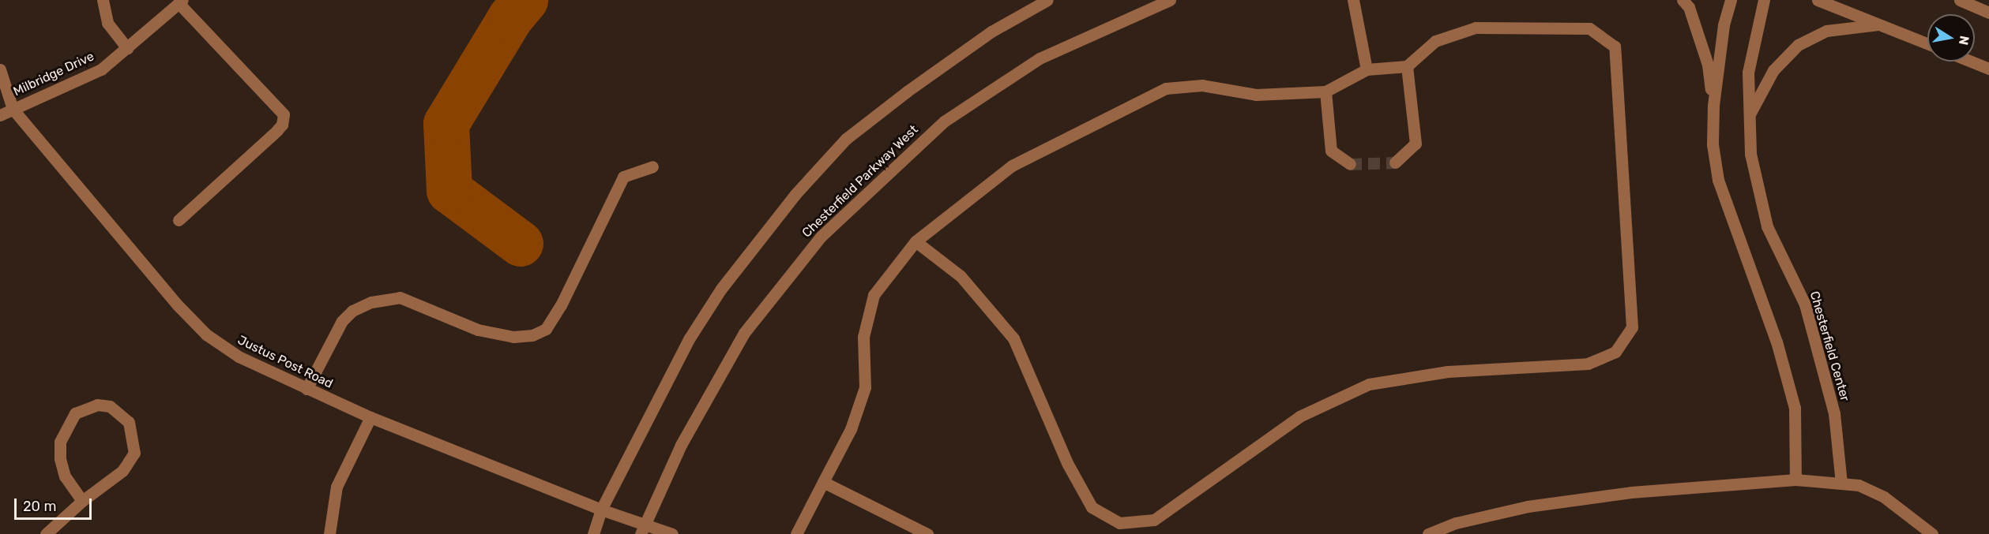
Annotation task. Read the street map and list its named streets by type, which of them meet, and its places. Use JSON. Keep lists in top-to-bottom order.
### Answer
{
  "streets": {
    "street": [
      "Milbridge Drive",
      "Chesterfield Parkway West",
      "Chesterfield Center",
      "Justus Post Road"
    ]
  },
  "crossings": [
    ["Milbridge Drive", "Justus Post Road"],
    ["Chesterfield Parkway West", "Justus Post Road"]
  ],
  "scale_bar": "20 m",
  "north": "right"
}
